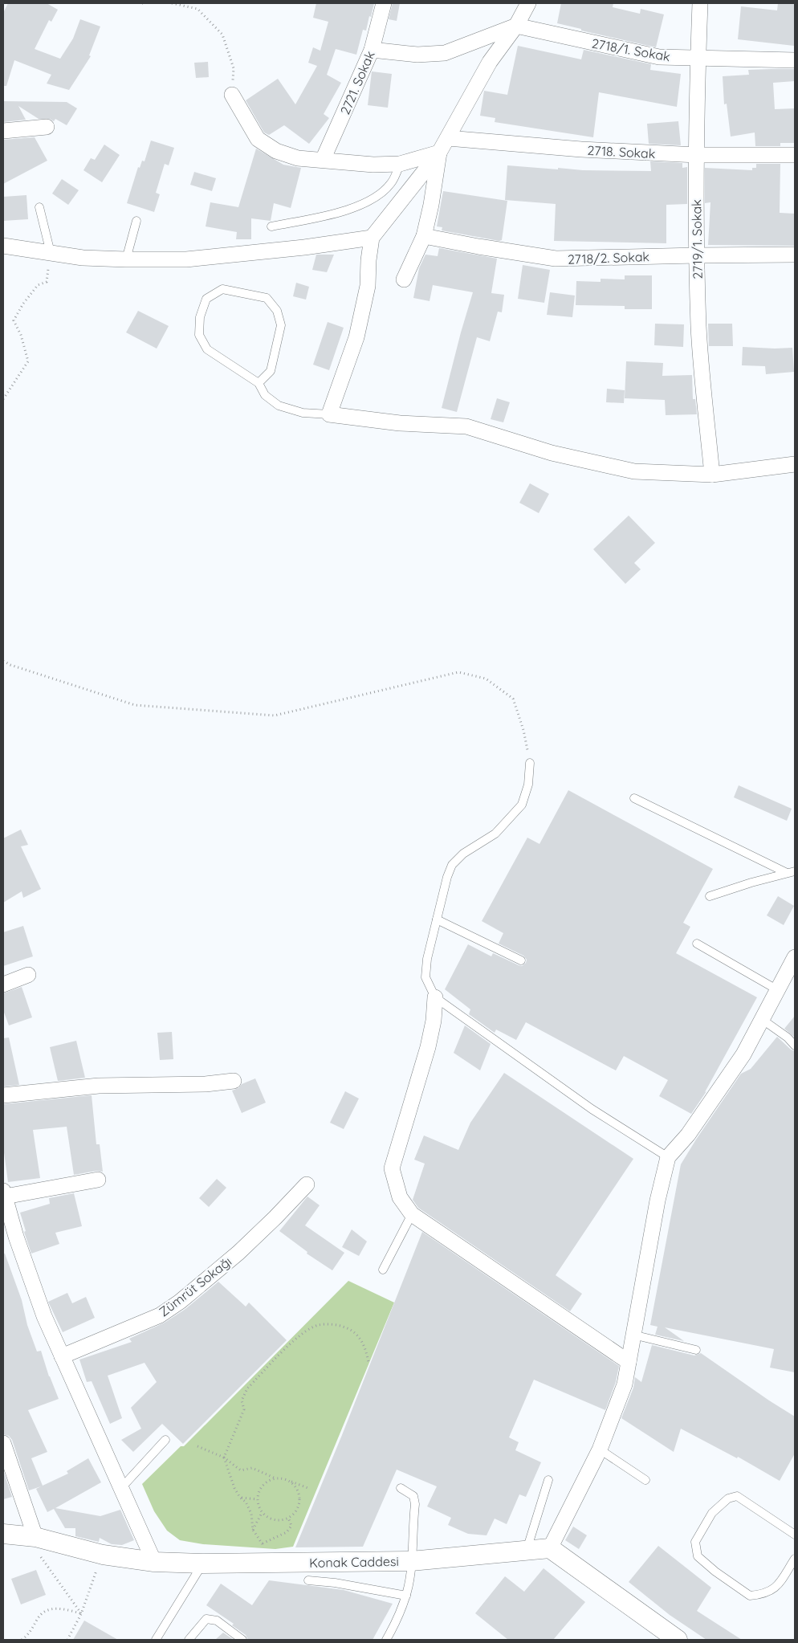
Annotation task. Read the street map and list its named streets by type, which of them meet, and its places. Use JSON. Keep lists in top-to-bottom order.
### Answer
{
  "streets": {
    "street": [
      "2718/1. Sokak",
      "2721. Sokak",
      "2718. Sokak",
      "2719/1. Sokak",
      "2718/2. Sokak",
      "Zümrüt Sokağı",
      "Konak Caddesi"
    ]
  },
  "crossings": [
    ["2718/1. Sokak", "2719/1. Sokak"],
    ["2718. Sokak", "2719/1. Sokak"],
    ["2719/1. Sokak", "2718/2. Sokak"]
  ]
}
